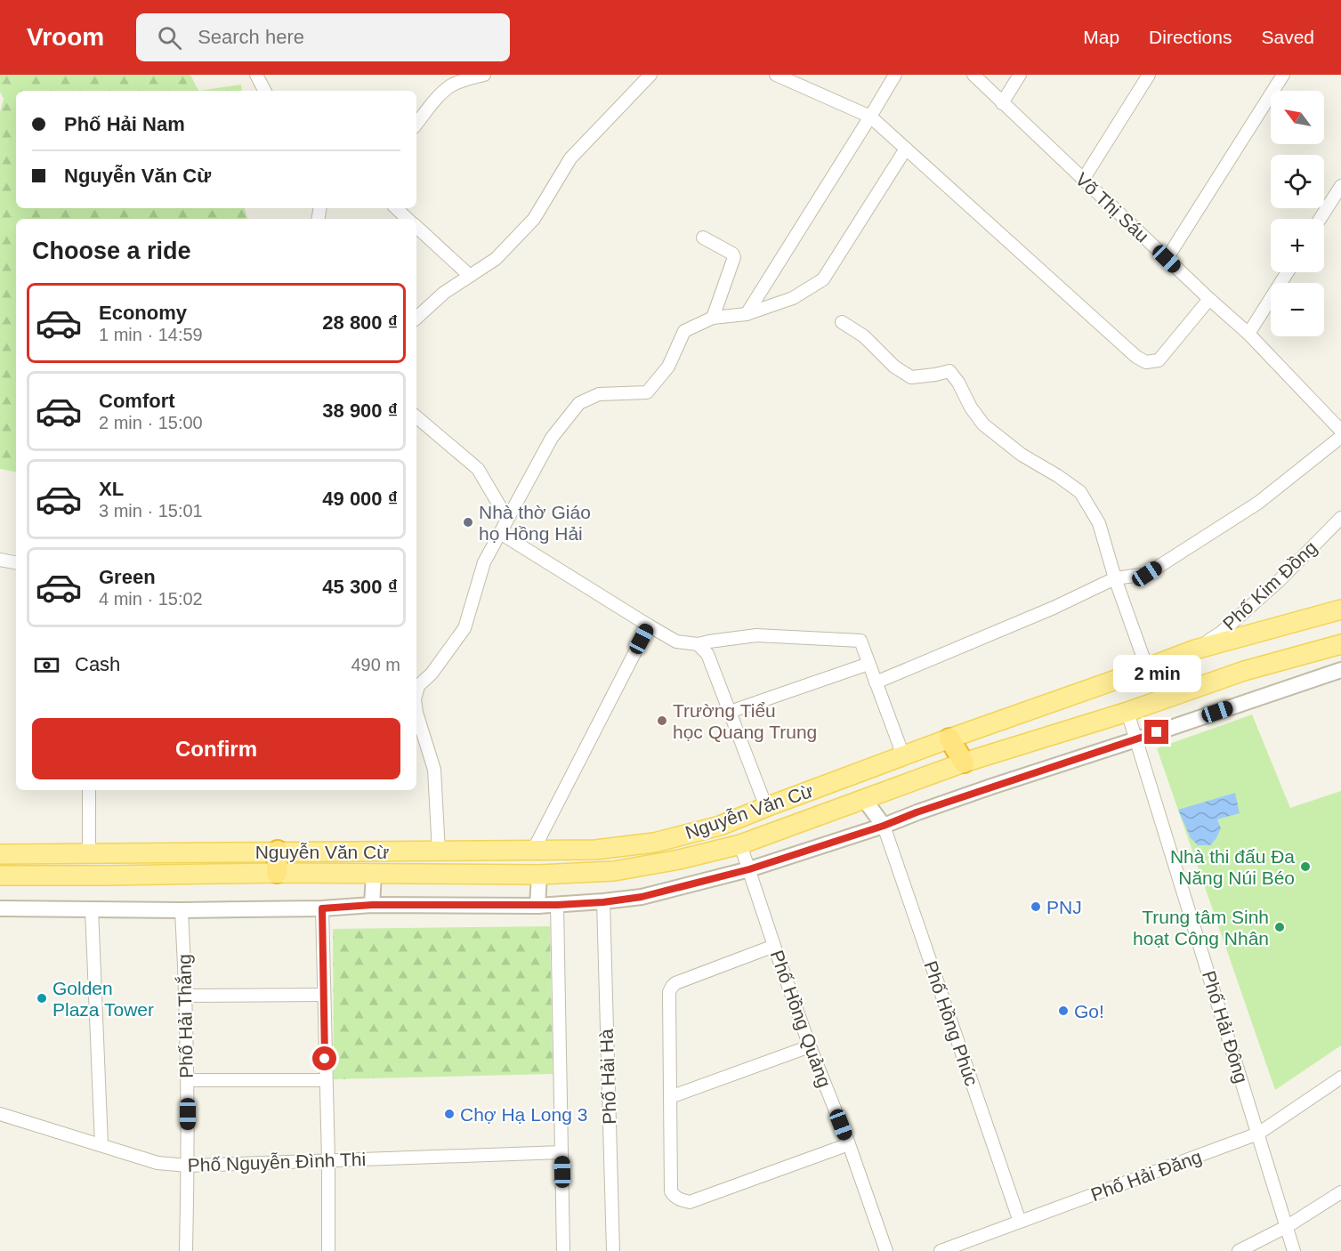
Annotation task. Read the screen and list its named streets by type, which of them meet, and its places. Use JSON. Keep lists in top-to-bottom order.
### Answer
{
  "streets": {
    "main road": ["Nguyễn Văn Cừ"],
    "street": [
      "Võ Thị Sáu",
      "Phố Kim Đồng",
      "Phố Hải Thắng",
      "Phố Hồng Quảng",
      "Phố Hồng Phúc",
      "Phố Hải Đông",
      "Phố Hải Hà",
      "Phố Nguyễn Đình Thi",
      "Phố Hải Đăng"
    ]
  },
  "crossings": [
    ["Phố Kim Đồng", "Nguyễn Văn Cừ"],
    ["Nguyễn Văn Cừ", "Phố Hồng Quảng"],
    ["Nguyễn Văn Cừ", "Phố Hải Đông"],
    ["Phố Hải Thắng", "Phố Nguyễn Đình Thi"],
    ["Phố Hồng Phúc", "Phố Hải Đăng"],
    ["Phố Hải Đông", "Phố Hải Đăng"]
  ],
  "places": [
    "Nhà thờ Giáo họ Hồng Hải",
    "Trường Tiểu học Quang Trung",
    "Nhà thi đấu Đa Năng Núi Béo",
    "PNJ",
    "Trung tâm Sinh hoạt Công Nhân",
    "Golden Plaza Tower",
    "Go!",
    "Chợ Hạ Long 3"
  ],
  "north": "top left",
  "page": {
    "header": "Vroom",
    "search": "Search here",
    "nav": ["Map", "Directions", "Saved"],
    "map_buttons": ["+", "−"],
    "banner": ["Phố Hải Nam", "Nguyễn Văn Cừ"],
    "heading": "Choose a ride",
    "list": [
      {
        "name": "Economy",
        "note": "1 min · 14:59",
        "value": "28 800 ₫"
      },
      {
        "name": "Comfort",
        "note": "2 min · 15:00",
        "value": "38 900 ₫"
      },
      {
        "name": "XL",
        "note": "3 min · 15:01",
        "value": "49 000 ₫"
      },
      {
        "name": "Green",
        "note": "4 min · 15:02",
        "value": "45 300 ₫"
      }
    ],
    "pay": ["Cash", "490 m"],
    "bubble": "2 min",
    "buttons": "Confirm"
  }
}
